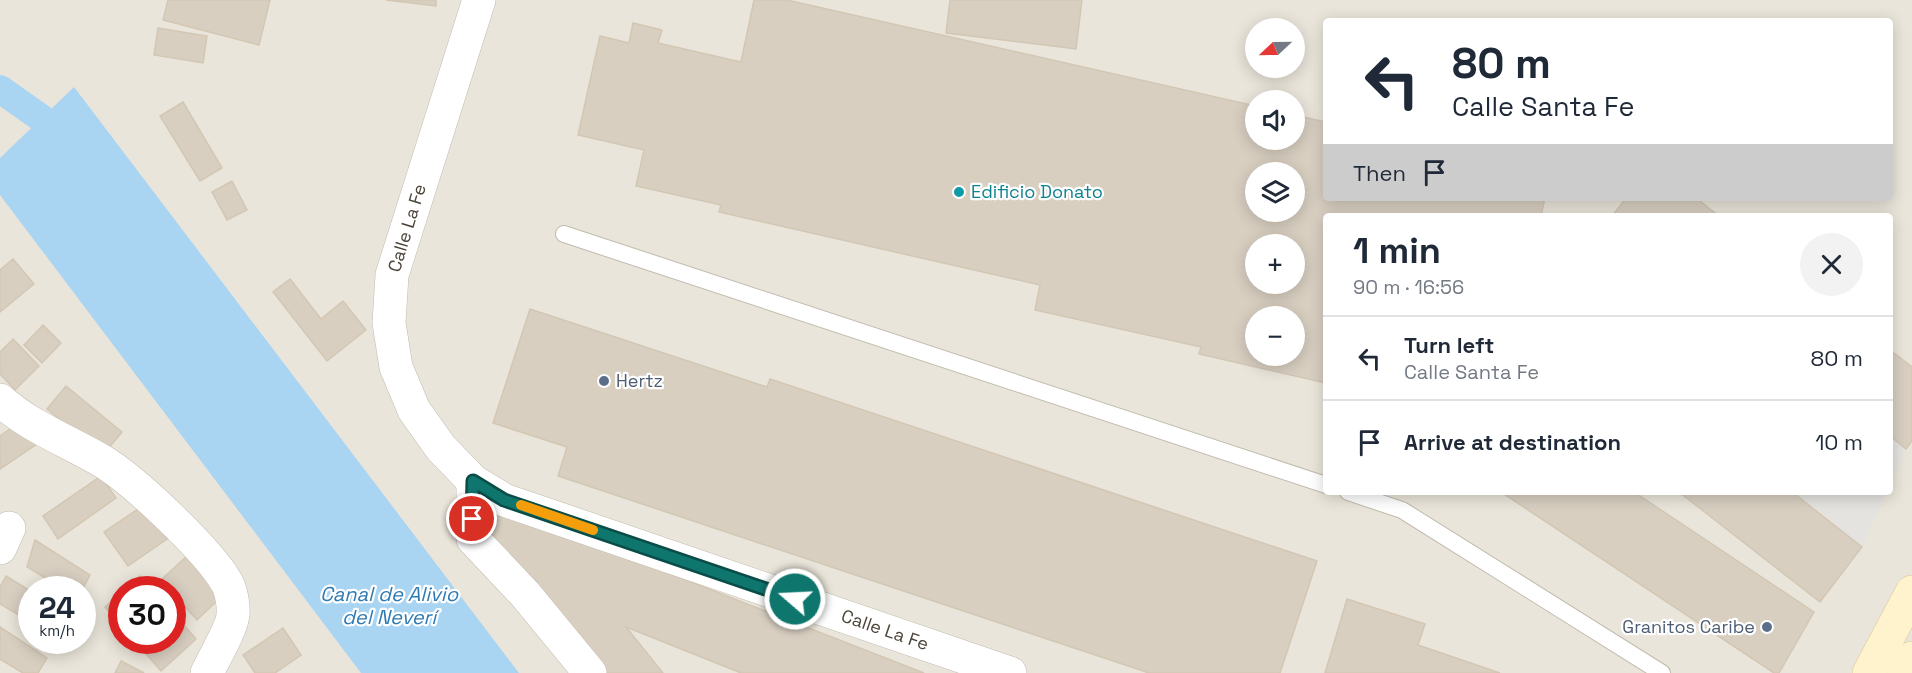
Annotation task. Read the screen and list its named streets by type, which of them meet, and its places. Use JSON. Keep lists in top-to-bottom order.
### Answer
{
  "streets": {
    "street": ["Calle La Fe"]
  },
  "water": ["Canal de Alivio del Neverí"],
  "places": ["Edificio Donato", "Hertz", "Granitos Caribe"],
  "north": "left",
  "page": {
    "map_buttons": ["+", "−"],
    "turn": ["80 m", "Calle Santa Fe"],
    "then": "Then",
    "heading": ["1 min", "90 m · 16:56"],
    "list": [
      {
        "name": "Turn left",
        "note": "Calle Santa Fe",
        "value": "80 m"
      },
      {
        "name": "Arrive at destination",
        "value": "10 m"
      }
    ],
    "speed": "24 km/h",
    "limit": "30"
  }
}
